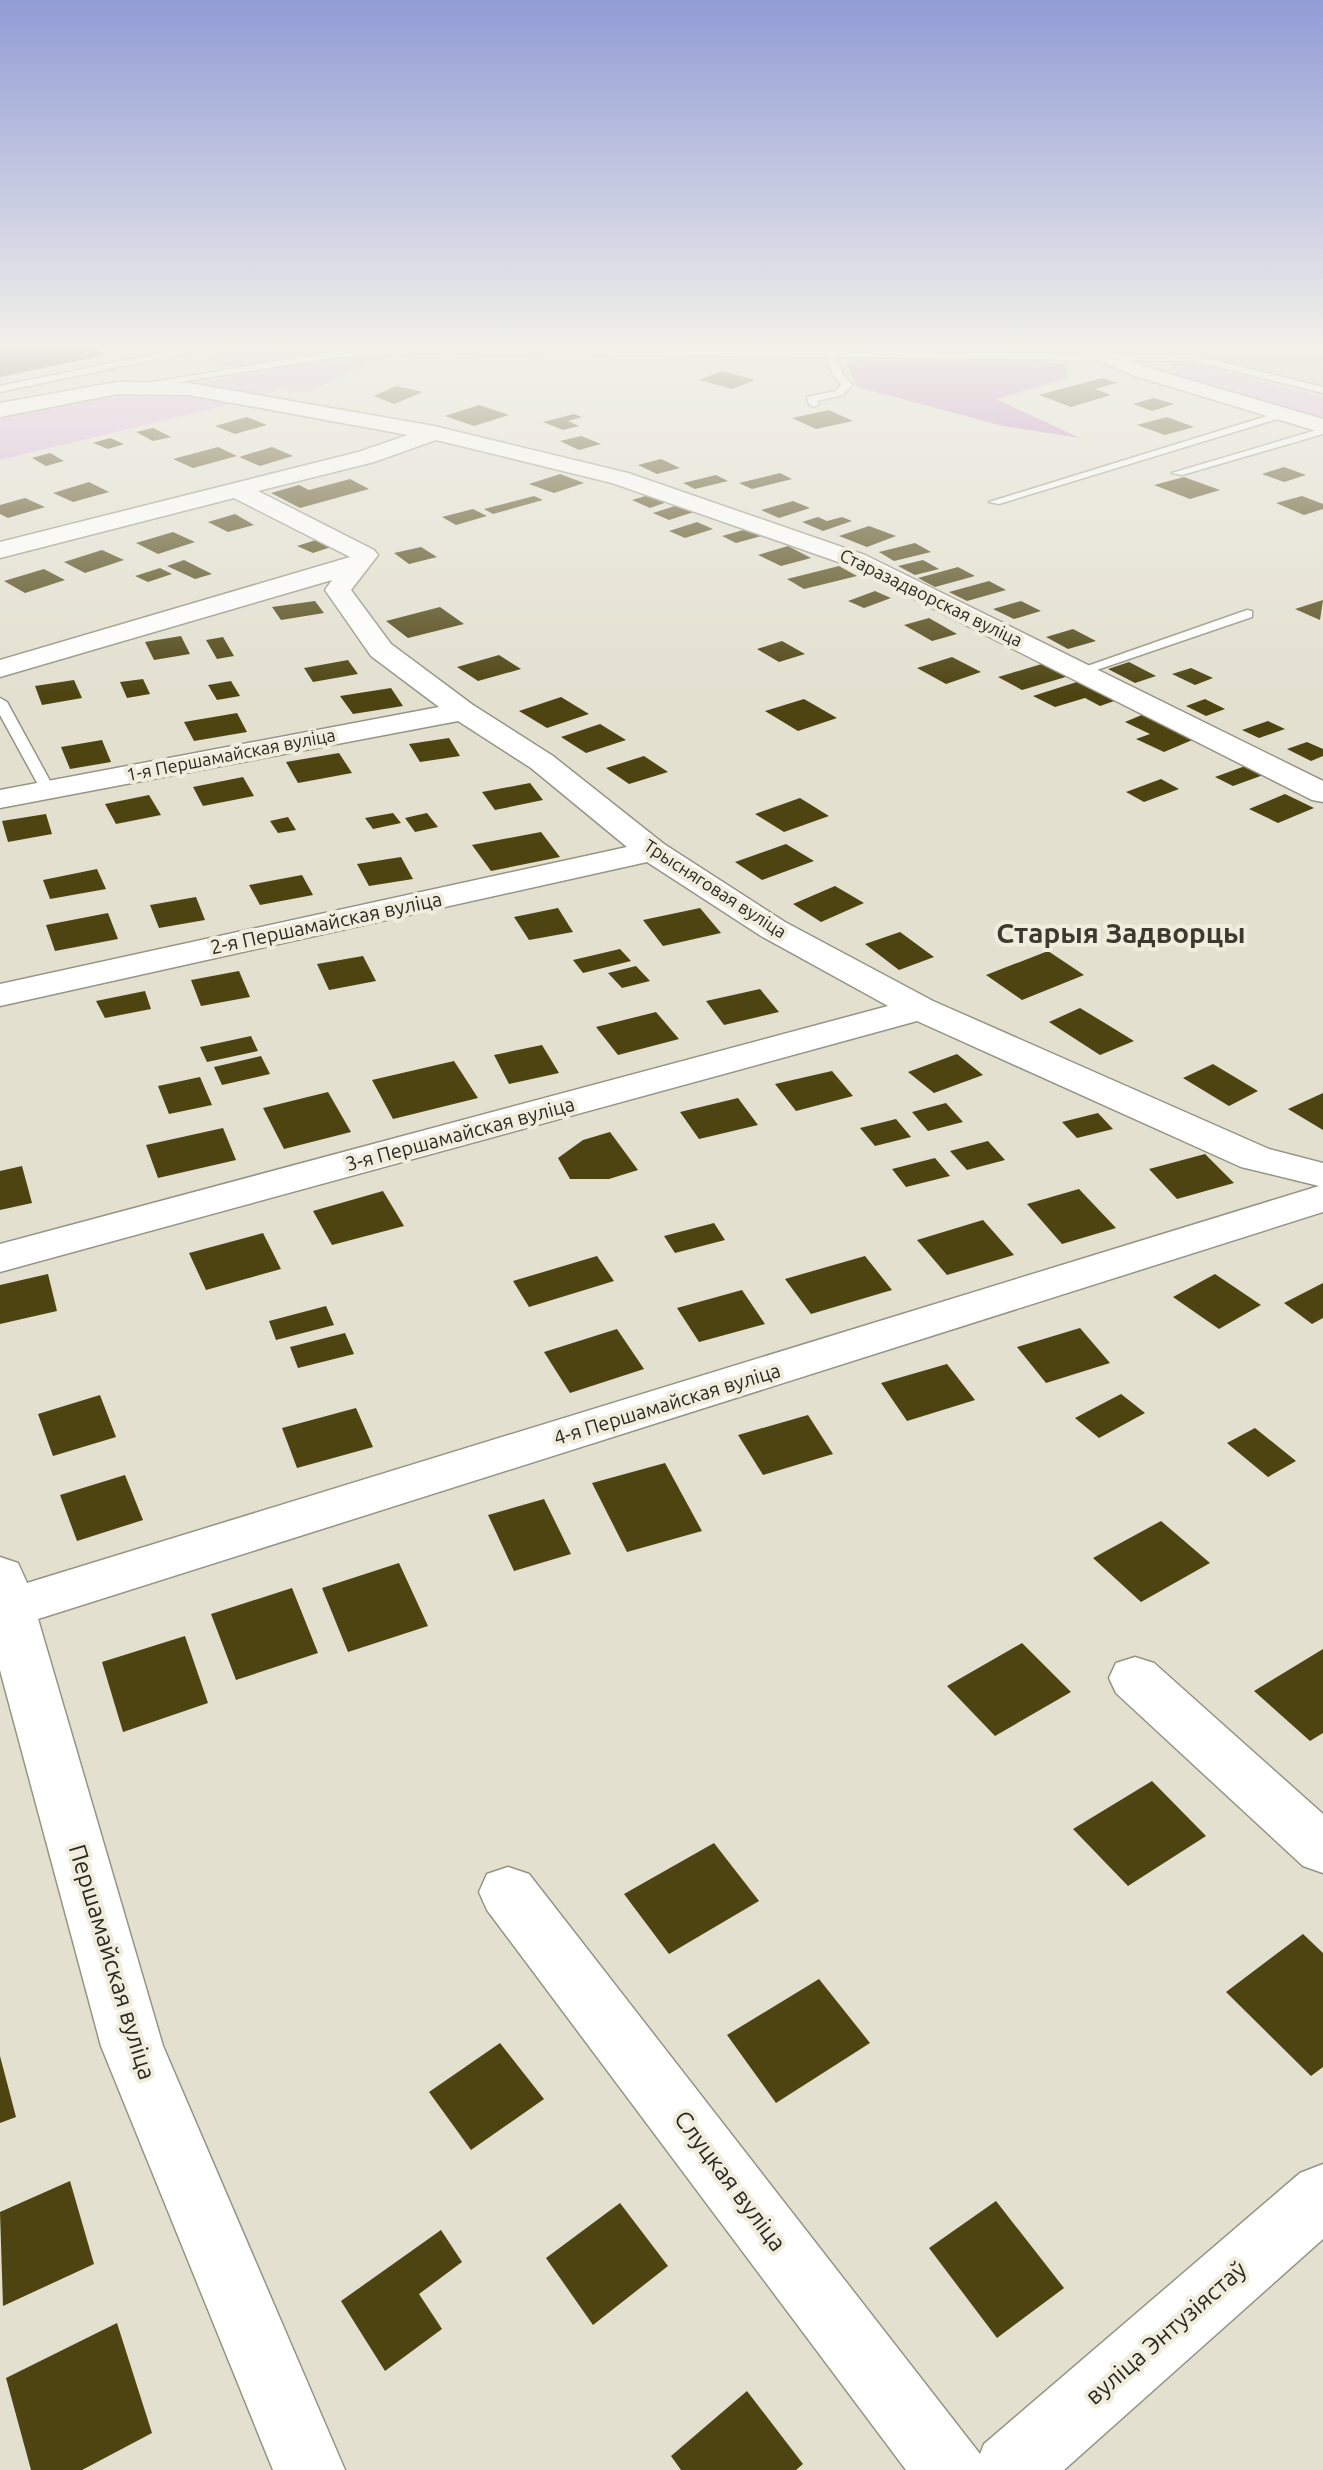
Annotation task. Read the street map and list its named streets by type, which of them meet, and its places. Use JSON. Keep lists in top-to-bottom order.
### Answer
{
  "streets": {
    "street": [
      "Старазадворская вуліца",
      "1-я Першамайская вуліца",
      "Трысняговая вуліца",
      "2-я Першамайская вуліца",
      "3-я Першамайская вуліца",
      "4-я Першамайская вуліца",
      "Першамайская вуліца",
      "Слуцкая вуліца",
      "вуліца Энтузіястаў"
    ]
  },
  "crossings": [
    ["1-я Першамайская вуліца", "Трысняговая вуліца"],
    ["Трысняговая вуліца", "2-я Першамайская вуліца"],
    ["Трысняговая вуліца", "3-я Першамайская вуліца"],
    ["4-я Першамайская вуліца", "Першамайская вуліца"]
  ],
  "districts": ["Старыя Задворцы"]
}
